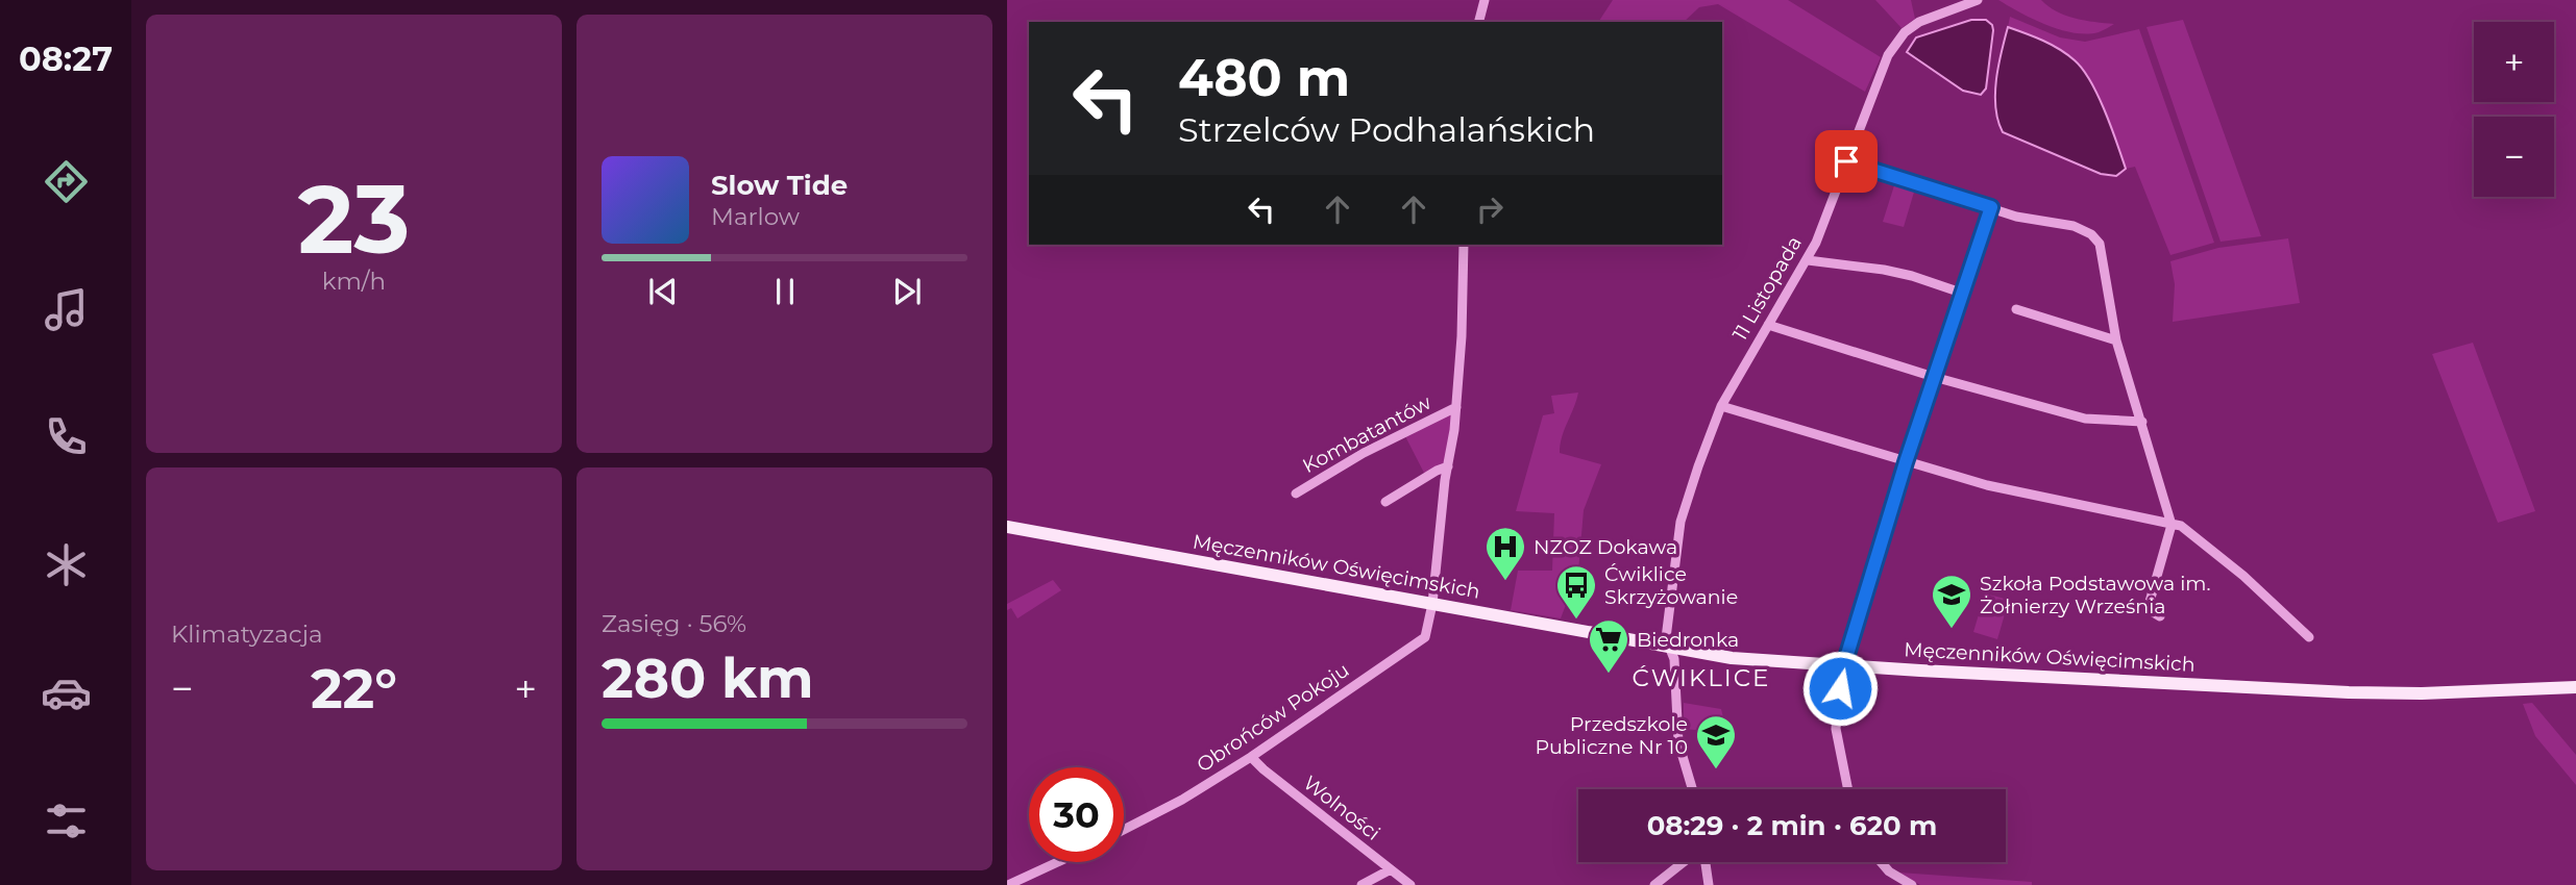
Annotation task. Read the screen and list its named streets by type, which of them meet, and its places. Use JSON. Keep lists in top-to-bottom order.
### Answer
{
  "streets": {
    "main road": ["Męczenników Oświęcimskich"],
    "street": [
      "11 Listopada",
      "Kombatantów",
      "Obrońców Pokoju",
      "Wolności"
    ]
  },
  "crossings": [
    ["11 Listopada", "Męczenników Oświęcimskich"],
    ["Kombatantów", "Męczenników Oświęcimskich"],
    ["Kombatantów", "Obrońców Pokoju"],
    ["Męczenników Oświęcimskich", "Obrońców Pokoju"],
    ["Obrońców Pokoju", "Wolności"]
  ],
  "districts": ["ĆWIKLICE"],
  "places": {
    "hospital": ["NZOZ Dokawa"],
    "bus stop": ["Ćwiklice Skrzyżowanie"],
    "school or university": ["Szkoła Podstawowa im. Żołnierzy Września", "Przedszkole Publiczne Nr 10"],
    "supermarket": ["Biedronka"]
  },
  "page": {
    "tabs": "08:27",
    "tile": [
      ["23", "km/h"],
      "Klimatyzacja",
      ["Zasięg · 56%", "280 km"]
    ],
    "map_buttons": ["+", "−"],
    "turn": ["480 m", "Strzelców Podhalańskich"],
    "song": ["Slow Tide", "Marlow"],
    "heat": ["−", "22°", "+"],
    "limit": "30",
    "trip": "08:29 · 2 min · 620 m"
  }
}
